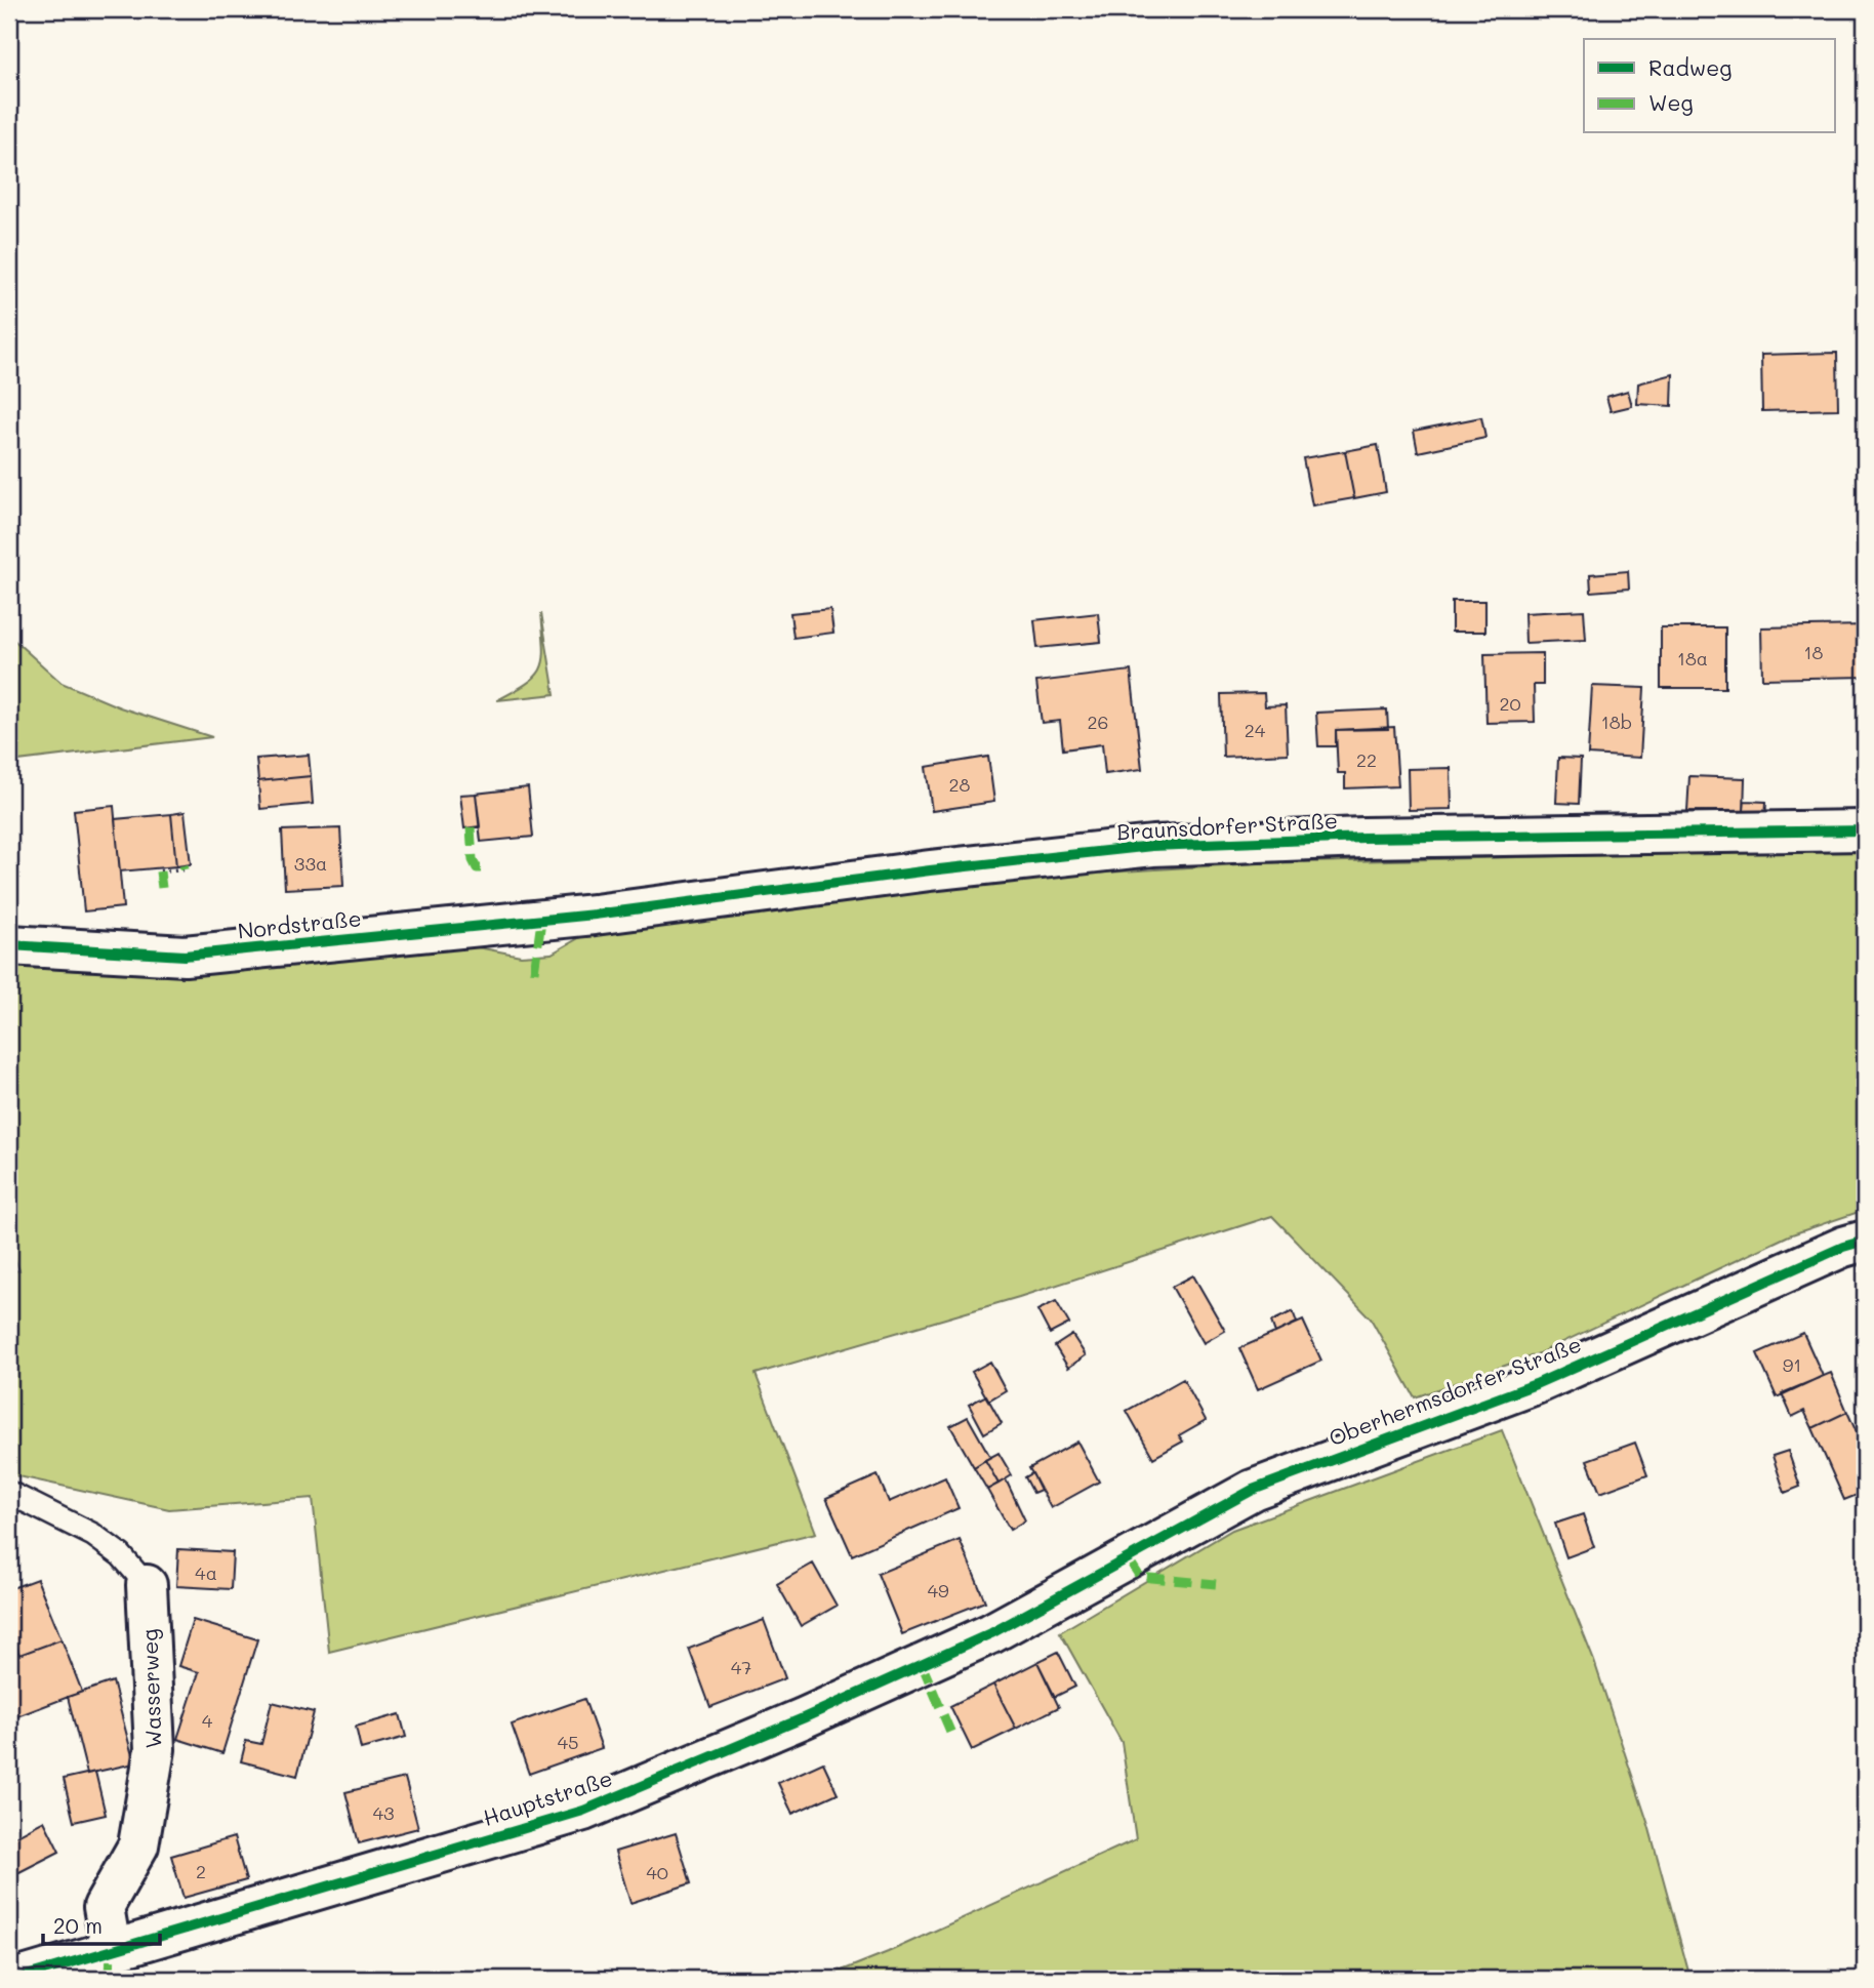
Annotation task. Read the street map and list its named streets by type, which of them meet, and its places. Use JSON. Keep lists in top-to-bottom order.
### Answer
{
  "streets": {
    "street": [
      "Braunsdorfer Straße",
      "Nordstraße",
      "Oberhermsdorfer Straße",
      "Wasserweg",
      "Hauptstraße"
    ]
  },
  "crossings": [
    ["Braunsdorfer Straße", "Nordstraße"],
    ["Oberhermsdorfer Straße", "Hauptstraße"],
    ["Wasserweg", "Hauptstraße"]
  ],
  "house_numbers": [
    "18",
    "18a",
    "20",
    "26",
    "18b",
    "24",
    "22",
    "28",
    "33a",
    "91",
    "4a",
    "49",
    "47",
    "4",
    "45",
    "43",
    "2",
    "40"
  ],
  "legend": ["Radweg", "Weg"],
  "scale_bar": "20 m"
}
